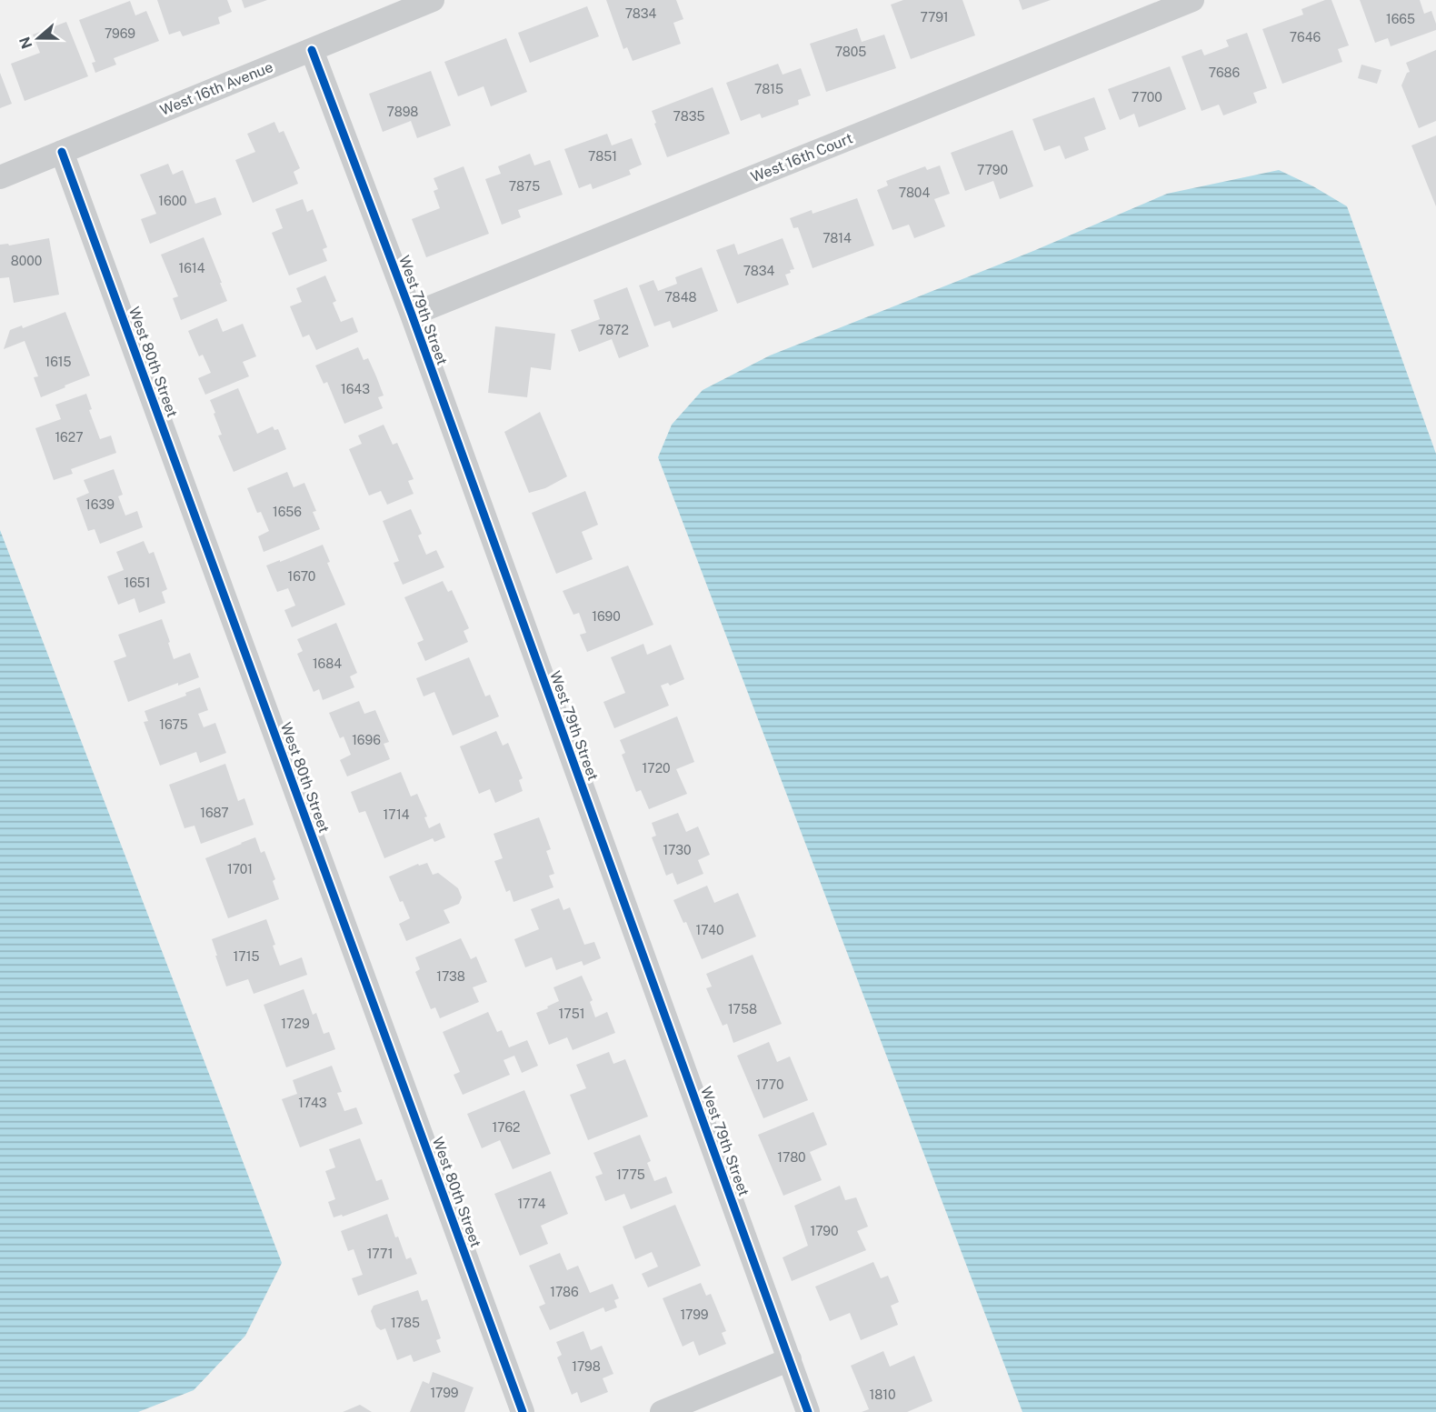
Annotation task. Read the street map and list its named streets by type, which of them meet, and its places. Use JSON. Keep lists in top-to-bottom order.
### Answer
{
  "streets": {
    "street": [
      "West 16th Avenue",
      "West 16th Court",
      "West 79th Street",
      "West 80th Street"
    ]
  },
  "crossings": [
    ["West 16th Avenue", "West 79th Street"],
    ["West 16th Avenue", "West 80th Street"],
    ["West 16th Court", "West 79th Street"]
  ],
  "house_numbers": [
    "7834",
    "7791",
    "1665",
    "7969",
    "7646",
    "7805",
    "7686",
    "7815",
    "7700",
    "7898",
    "7835",
    "7851",
    "7790",
    "7875",
    "7804",
    "1600",
    "7814",
    "8000",
    "1614",
    "7834",
    "7848",
    "7872",
    "1615",
    "1643",
    "1627",
    "1639",
    "1656",
    "1670",
    "1651",
    "1690",
    "1684",
    "1675",
    "1696",
    "1720",
    "1687",
    "1714",
    "1730",
    "1701",
    "1740",
    "1715",
    "1738",
    "1758",
    "1751",
    "1729",
    "1770",
    "1743",
    "1762",
    "1780",
    "1775",
    "1774",
    "1790",
    "1771",
    "1786",
    "1799",
    "1785",
    "1798",
    "1799",
    "1810"
  ],
  "north": "left"
}
